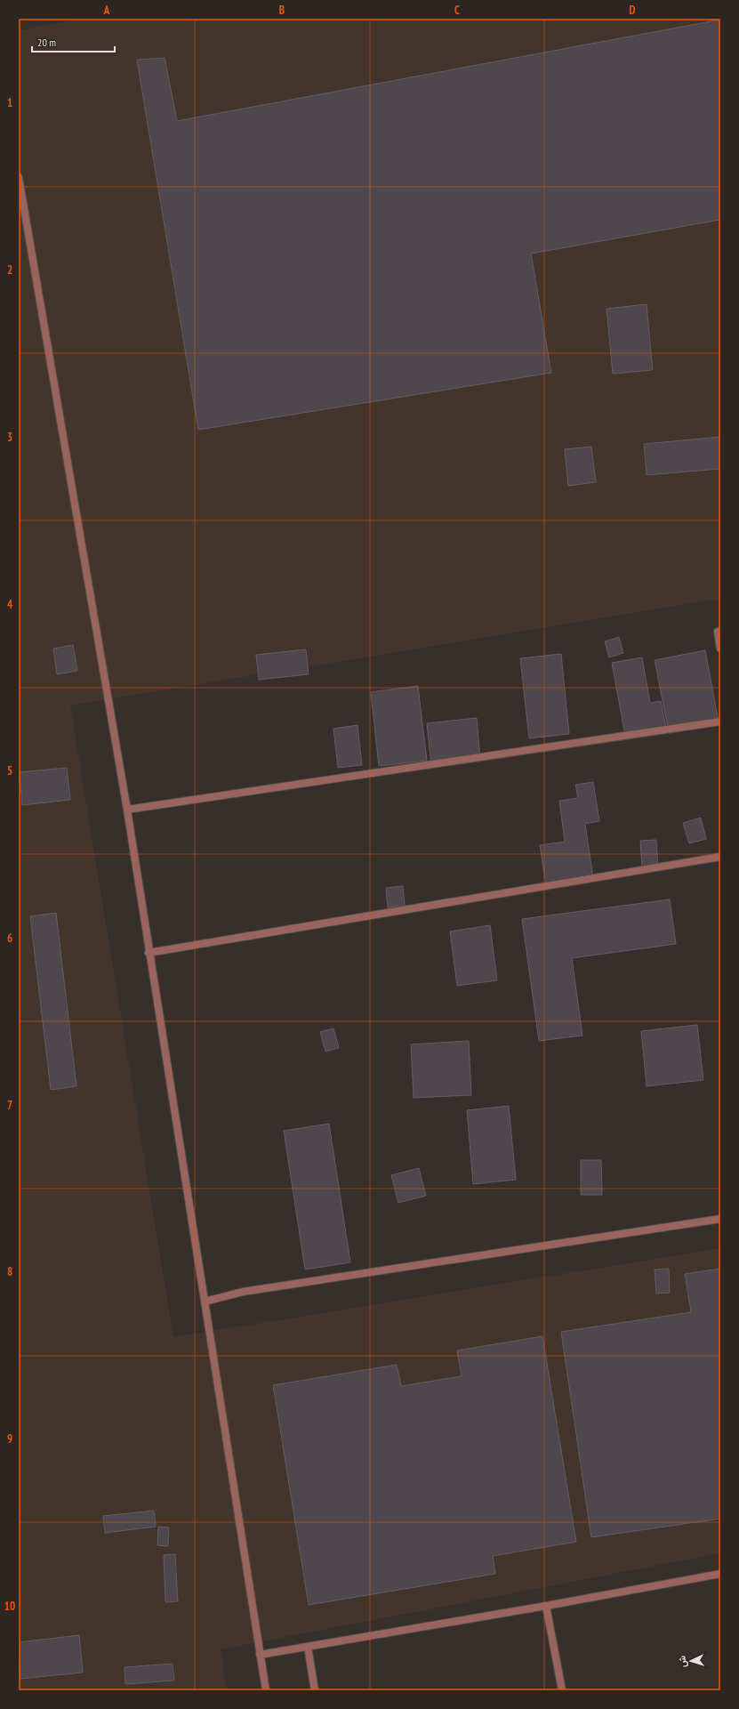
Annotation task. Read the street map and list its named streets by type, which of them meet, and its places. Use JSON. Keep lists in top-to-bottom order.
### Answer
{
  "scale_bar": "20 m",
  "north": "left",
  "grid": {
    "columns": [
      "A",
      "B",
      "C",
      "D"
    ],
    "rows": [
      "1",
      "2",
      "3",
      "4",
      "5",
      "6",
      "7",
      "8",
      "9",
      "10"
    ]
  }
}
